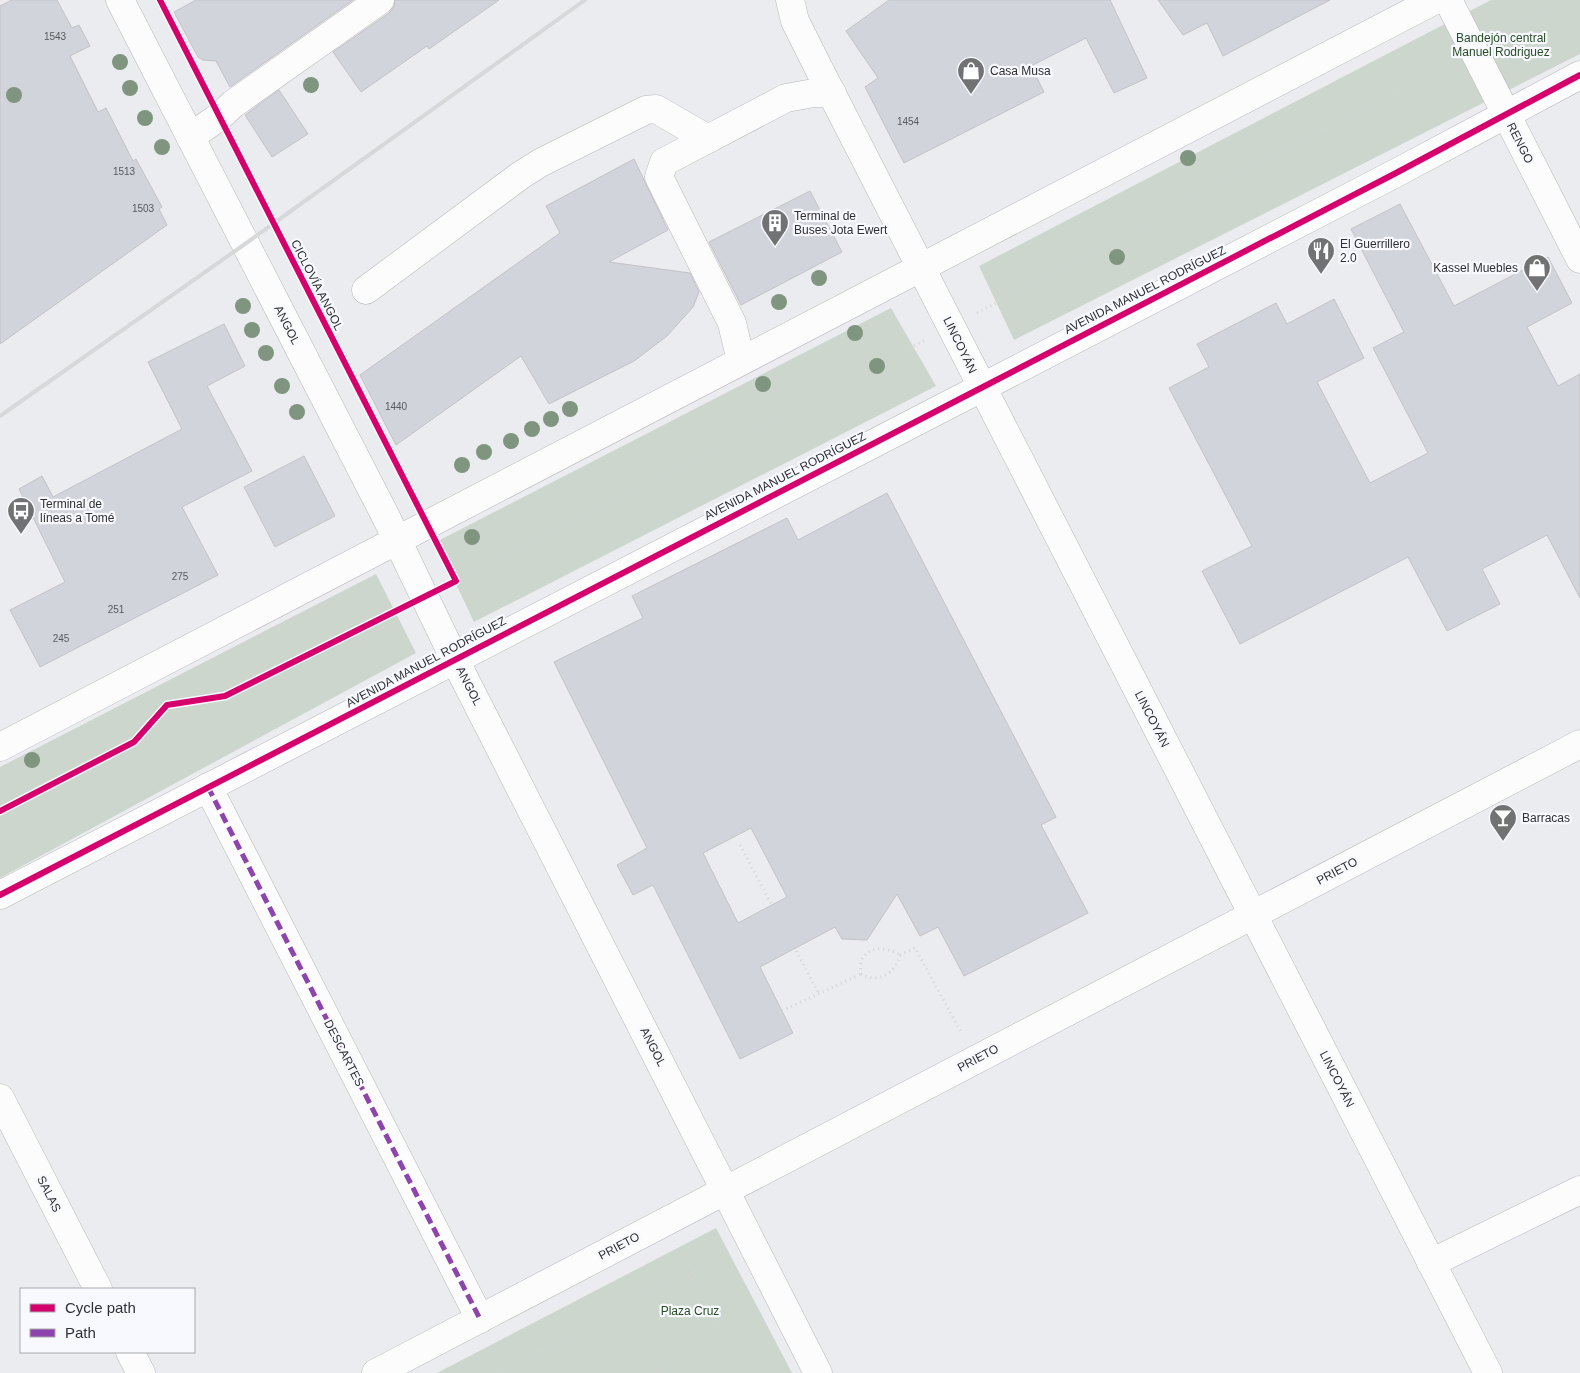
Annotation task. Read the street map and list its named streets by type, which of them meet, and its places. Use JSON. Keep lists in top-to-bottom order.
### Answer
{
  "streets": {
    "street": [
      "RENGO",
      "AVENIDA MANUEL RODRÍGUEZ",
      "ANGOL",
      "LINCOYÁN",
      "PRIETO",
      "DESCARTES",
      "SALAS"
    ],
    "cycle path": ["CICLOVÍA ANGOL"]
  },
  "crossings": [
    ["RENGO", "AVENIDA MANUEL RODRÍGUEZ"],
    ["AVENIDA MANUEL RODRÍGUEZ", "ANGOL"],
    ["AVENIDA MANUEL RODRÍGUEZ", "LINCOYÁN"],
    ["AVENIDA MANUEL RODRÍGUEZ", "DESCARTES"],
    ["ANGOL", "PRIETO"],
    ["LINCOYÁN", "PRIETO"],
    ["PRIETO", "DESCARTES"]
  ],
  "parks": ["Bandejón central Manuel Rodriguez", "Plaza Cruz"],
  "places": {
    "shop": ["Casa Musa", "Kassel Muebles"],
    "building": ["Terminal de Buses Jota Ewert"],
    "restaurant": ["El Guerrillero 2.0"],
    "bus stop": ["Terminal de líneas a Tomé"],
    "bar": ["Barracas"]
  },
  "house_numbers": [
    "1543",
    "1454",
    "1513",
    "1503",
    "1440",
    "275",
    "251",
    "245"
  ],
  "legend": ["Cycle path", "Path"]
}
